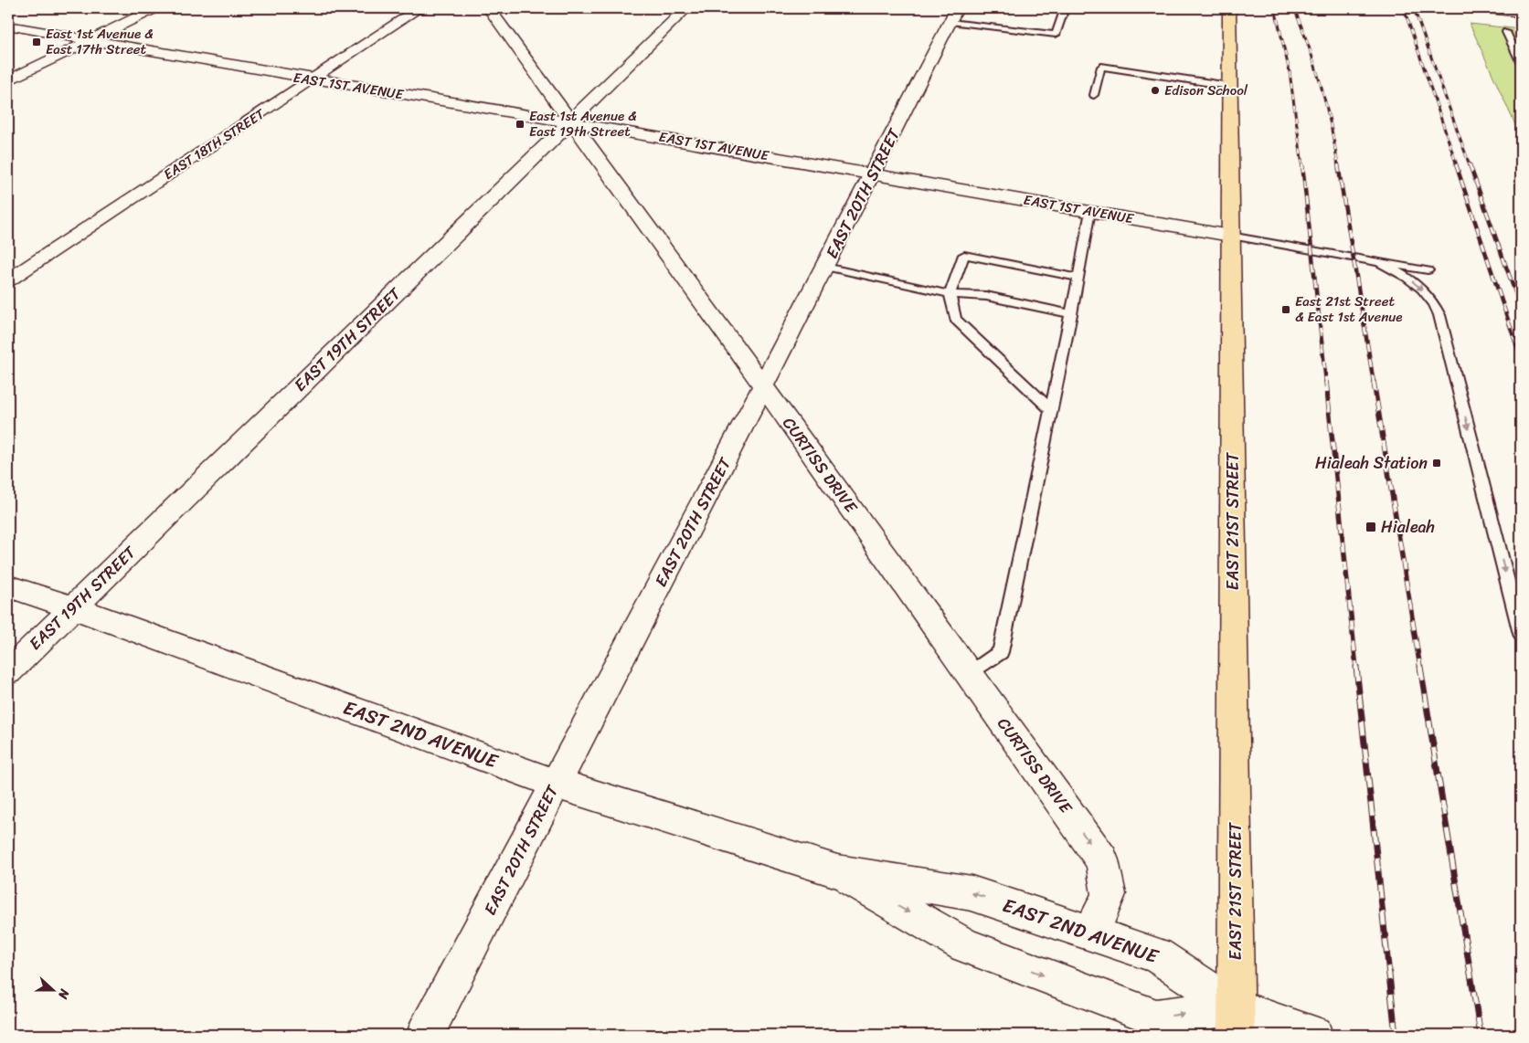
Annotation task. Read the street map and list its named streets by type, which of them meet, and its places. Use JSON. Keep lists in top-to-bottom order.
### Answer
{
  "streets": {
    "main road": ["EAST 21ST STREET"],
    "street": [
      "EAST 1ST AVENUE",
      "EAST 18TH STREET",
      "EAST 20TH STREET",
      "EAST 19TH STREET",
      "CURTISS DRIVE",
      "EAST 2ND AVENUE"
    ]
  },
  "crossings": [
    ["EAST 1ST AVENUE", "EAST 18TH STREET"],
    ["EAST 1ST AVENUE", "EAST 20TH STREET"],
    ["EAST 1ST AVENUE", "EAST 19TH STREET"],
    ["EAST 1ST AVENUE", "CURTISS DRIVE"],
    ["EAST 1ST AVENUE", "EAST 21ST STREET"],
    ["EAST 20TH STREET", "CURTISS DRIVE"],
    ["EAST 20TH STREET", "EAST 2ND AVENUE"],
    ["EAST 19TH STREET", "CURTISS DRIVE"],
    ["EAST 19TH STREET", "EAST 2ND AVENUE"],
    ["CURTISS DRIVE", "EAST 2ND AVENUE"],
    ["EAST 21ST STREET", "EAST 2ND AVENUE"]
  ],
  "places": {
    "transit": [
      "East 1st Avenue & East 17th Street",
      "East 1st Avenue & East 19th Street",
      "East 21st Street & East 1st Avenue",
      "Hialeah Station",
      "Hialeah"
    ],
    "other": ["Edison School"]
  },
  "north": "right"
}
